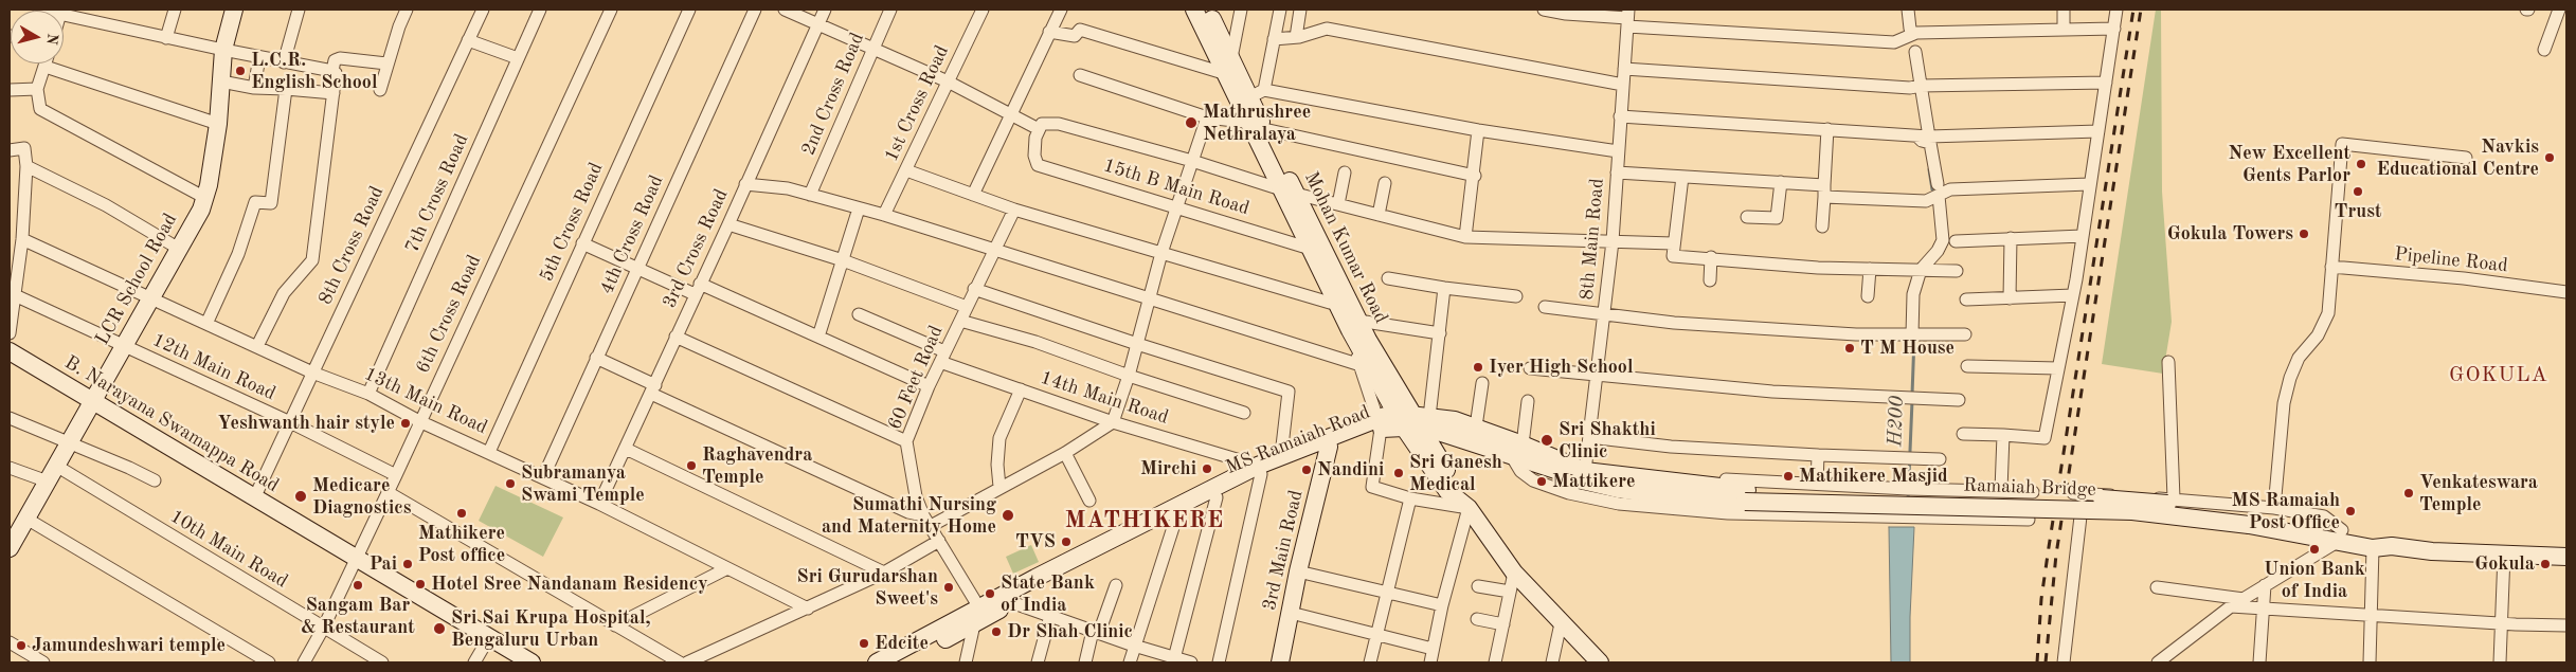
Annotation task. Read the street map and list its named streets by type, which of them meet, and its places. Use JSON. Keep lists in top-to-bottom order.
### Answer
{
  "streets": {
    "main road": [
      "Mohan Kumar Road",
      "LCR School Road",
      "B. Narayana Swamappa Road",
      "MS Ramaiah Road",
      "Ramaiah Bridge",
      "3rd Main Road"
    ],
    "street": [
      "2nd Cross Road",
      "1st Cross Road",
      "15th B Main Road",
      "7th Cross Road",
      "5th Cross Road",
      "4th Cross Road",
      "8th Main Road",
      "8th Cross Road",
      "3rd Cross Road",
      "Pipeline Road",
      "6th Cross Road",
      "12th Main Road",
      "60 Feet Road",
      "14th Main Road",
      "13th Main Road",
      "10th Main Road"
    ]
  },
  "crossings": [
    ["7th Cross Road", "13th Main Road"],
    ["5th Cross Road", "13th Main Road"],
    ["4th Cross Road", "13th Main Road"],
    ["8th Main Road", "MS Ramaiah Road"],
    ["8th Cross Road", "12th Main Road"],
    ["8th Cross Road", "13th Main Road"],
    ["8th Cross Road", "B. Narayana Swamappa Road"],
    ["Mohan Kumar Road", "MS Ramaiah Road"],
    ["3rd Cross Road", "13th Main Road"],
    ["LCR School Road", "12th Main Road"],
    ["LCR School Road", "13th Main Road"],
    ["LCR School Road", "B. Narayana Swamappa Road"],
    ["LCR School Road", "10th Main Road"],
    ["6th Cross Road", "12th Main Road"],
    ["6th Cross Road", "13th Main Road"],
    ["6th Cross Road", "B. Narayana Swamappa Road"],
    ["6th Cross Road", "10th Main Road"],
    ["60 Feet Road", "14th Main Road"],
    ["60 Feet Road", "MS Ramaiah Road"],
    ["14th Main Road", "MS Ramaiah Road"],
    ["MS Ramaiah Road", "Ramaiah Bridge"],
    ["MS Ramaiah Road", "3rd Main Road"]
  ],
  "districts": ["GOKULA", "MATHIKERE"],
  "water": ["H200"],
  "places": [
    "L.C.R. English School",
    "Mathrushree Nethralaya",
    "Navkis Educational Centre",
    "New Excellent Gents Parlor",
    "Trust",
    "Gokula Towers",
    "T M House",
    "Iyer High School",
    "Yeshwanth hair style",
    "Sri Shakthi Clinic",
    "Raghavendra Temple",
    "Mirchi",
    "Nandini",
    "Sri Ganesh Medical",
    "Mathikere Masjid",
    "Mattikere",
    "Subramanya Swami Temple",
    "Venkateswara Temple",
    "Medicare Diagnostics",
    "MS Ramaiah Post Office",
    "Mathikere Post office",
    "Sumathi Nursing and Maternity Home",
    "TVS",
    "Union Bank of India",
    "Pai",
    "Gokula",
    "Hotel Sree Nandanam Residency",
    "Sangam Bar & Restaurant",
    "Sri Gurudarshan Sweet's",
    "State Bank of India",
    "Sri Sai Krupa Hospital, Bengaluru Urban",
    "Dr Shah Clinic",
    "Edcite",
    "Jamundeshwari temple"
  ],
  "north": "right"
}
